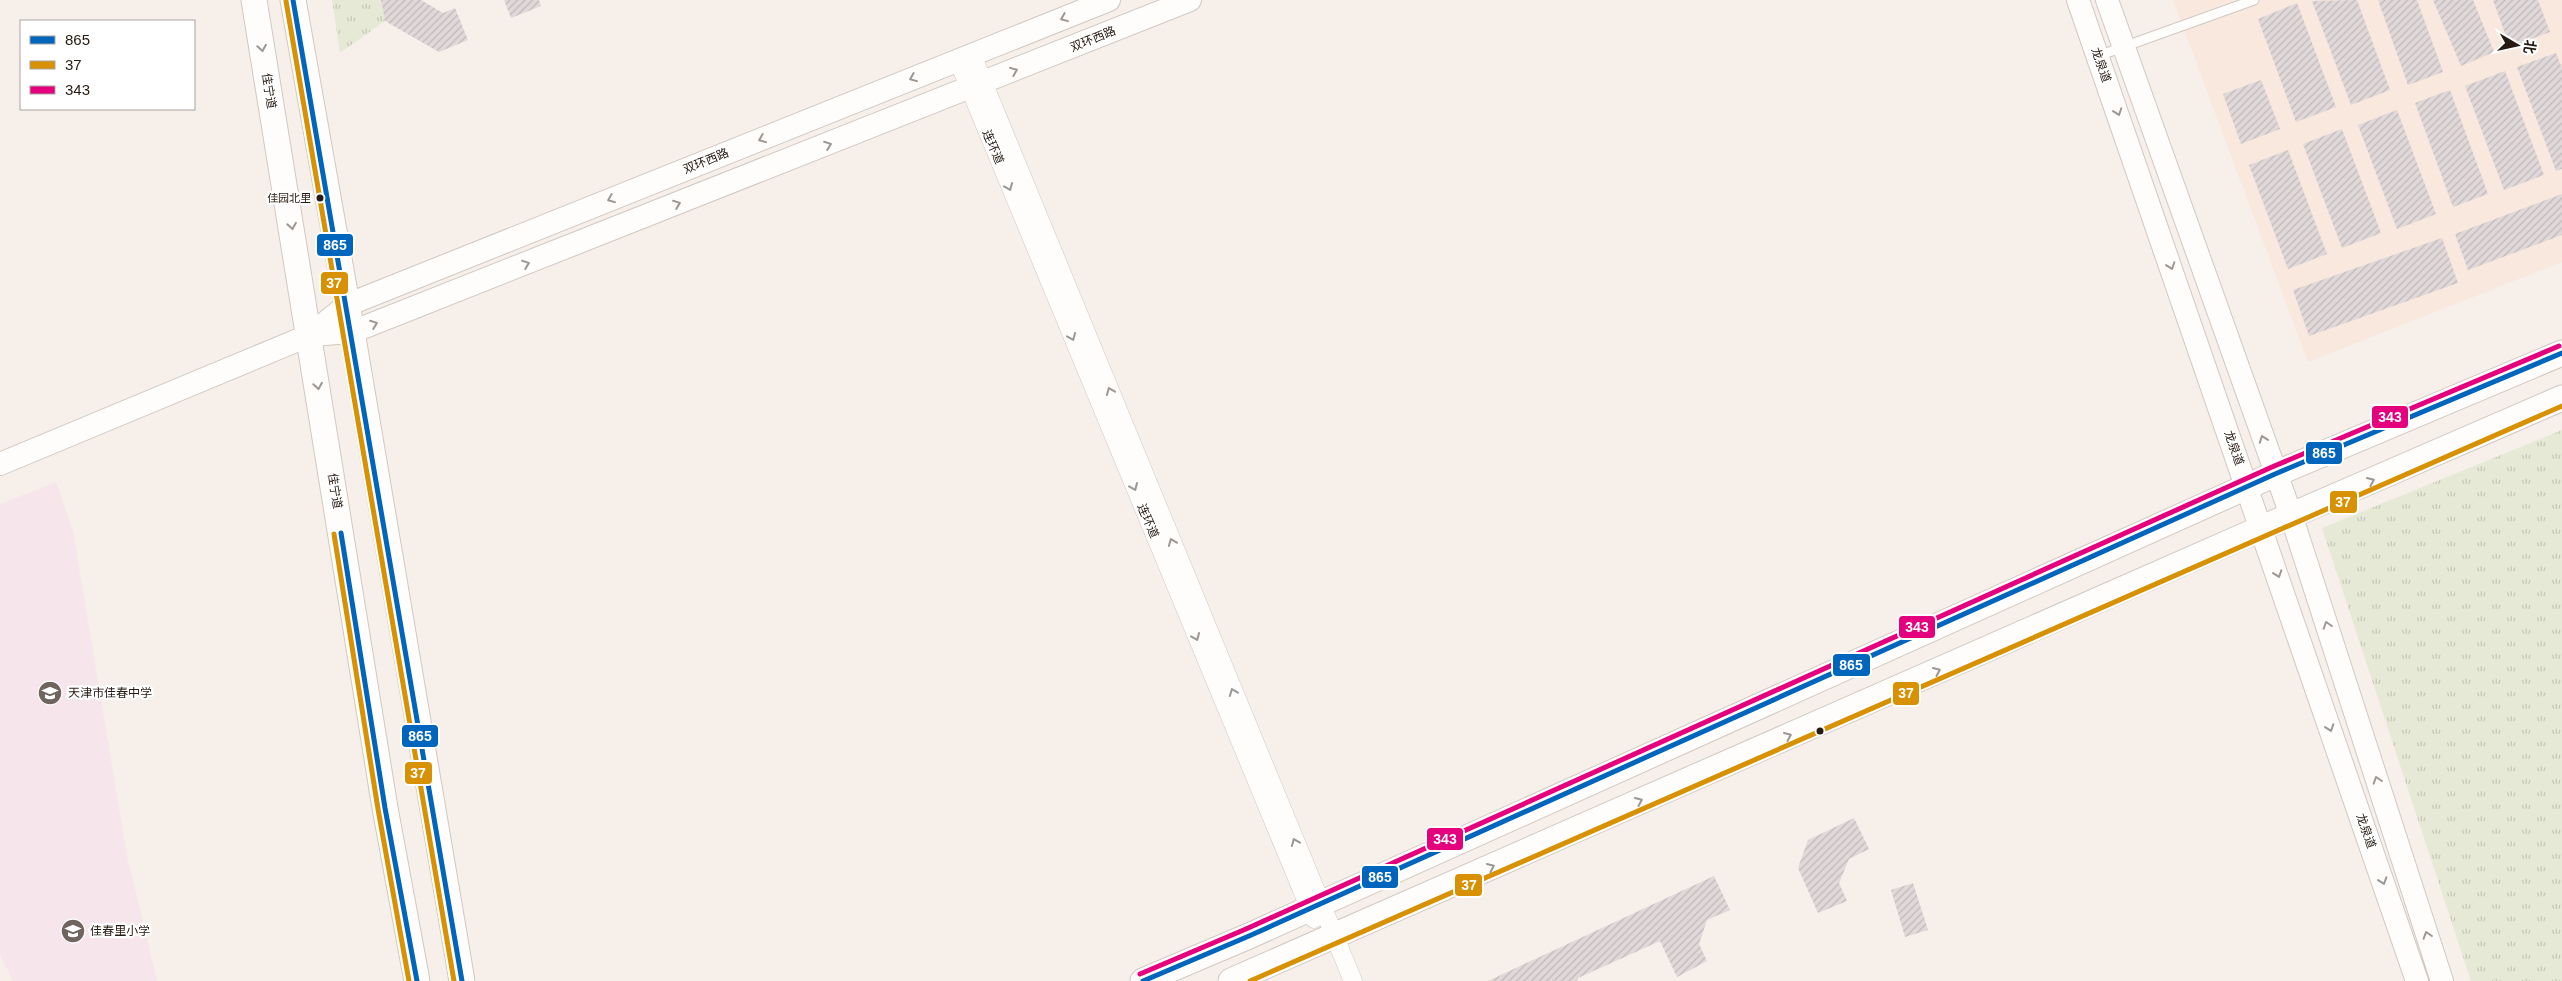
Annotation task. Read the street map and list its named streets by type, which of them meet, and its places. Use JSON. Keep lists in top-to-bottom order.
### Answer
{
  "streets": {
    "main road": ["佳宁道"],
    "street": ["双环西路", "龙泉道", "连环道"]
  },
  "crossings": [
    ["双环西路", "佳宁道"],
    ["双环西路", "连环道"]
  ],
  "places": {
    "other": ["佳园北里"],
    "school or university": ["天津市佳春中学", "佳春里小学"]
  },
  "lines": ["transit line 865", "transit line 37", "transit line 343"],
  "legend": ["865", "37", "343"],
  "north": "right"
}
